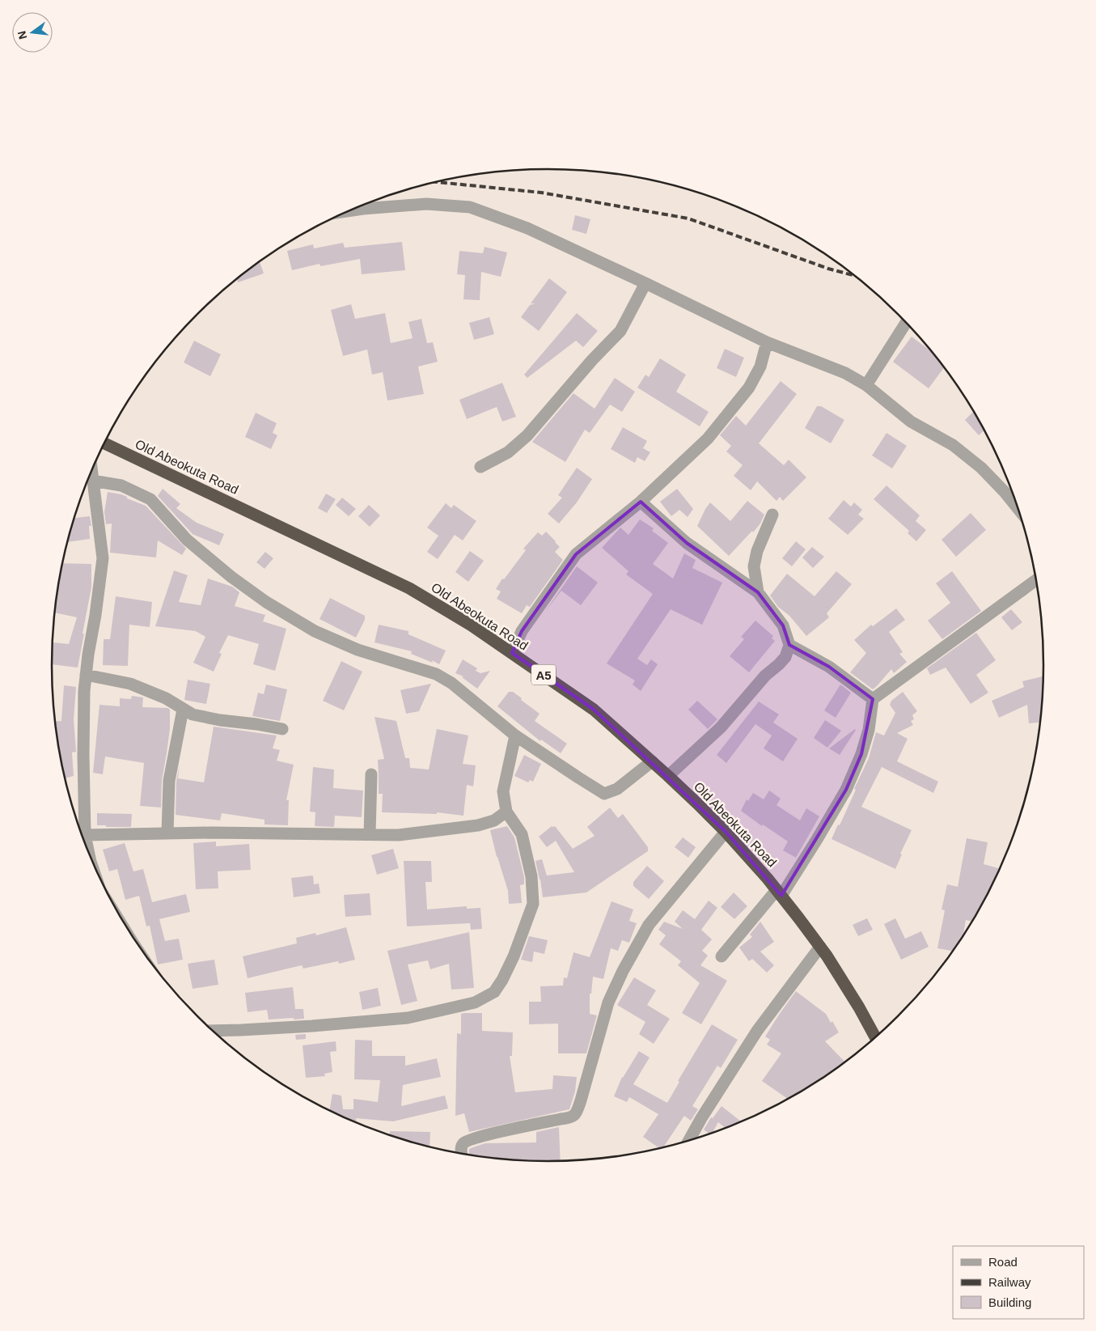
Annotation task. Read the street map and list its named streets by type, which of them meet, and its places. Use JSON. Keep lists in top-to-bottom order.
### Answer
{
  "streets": {
    "highway": ["Old Abeokuta Road", "A5"]
  },
  "legend": ["Road", "Railway", "Building"],
  "north": "left"
}
